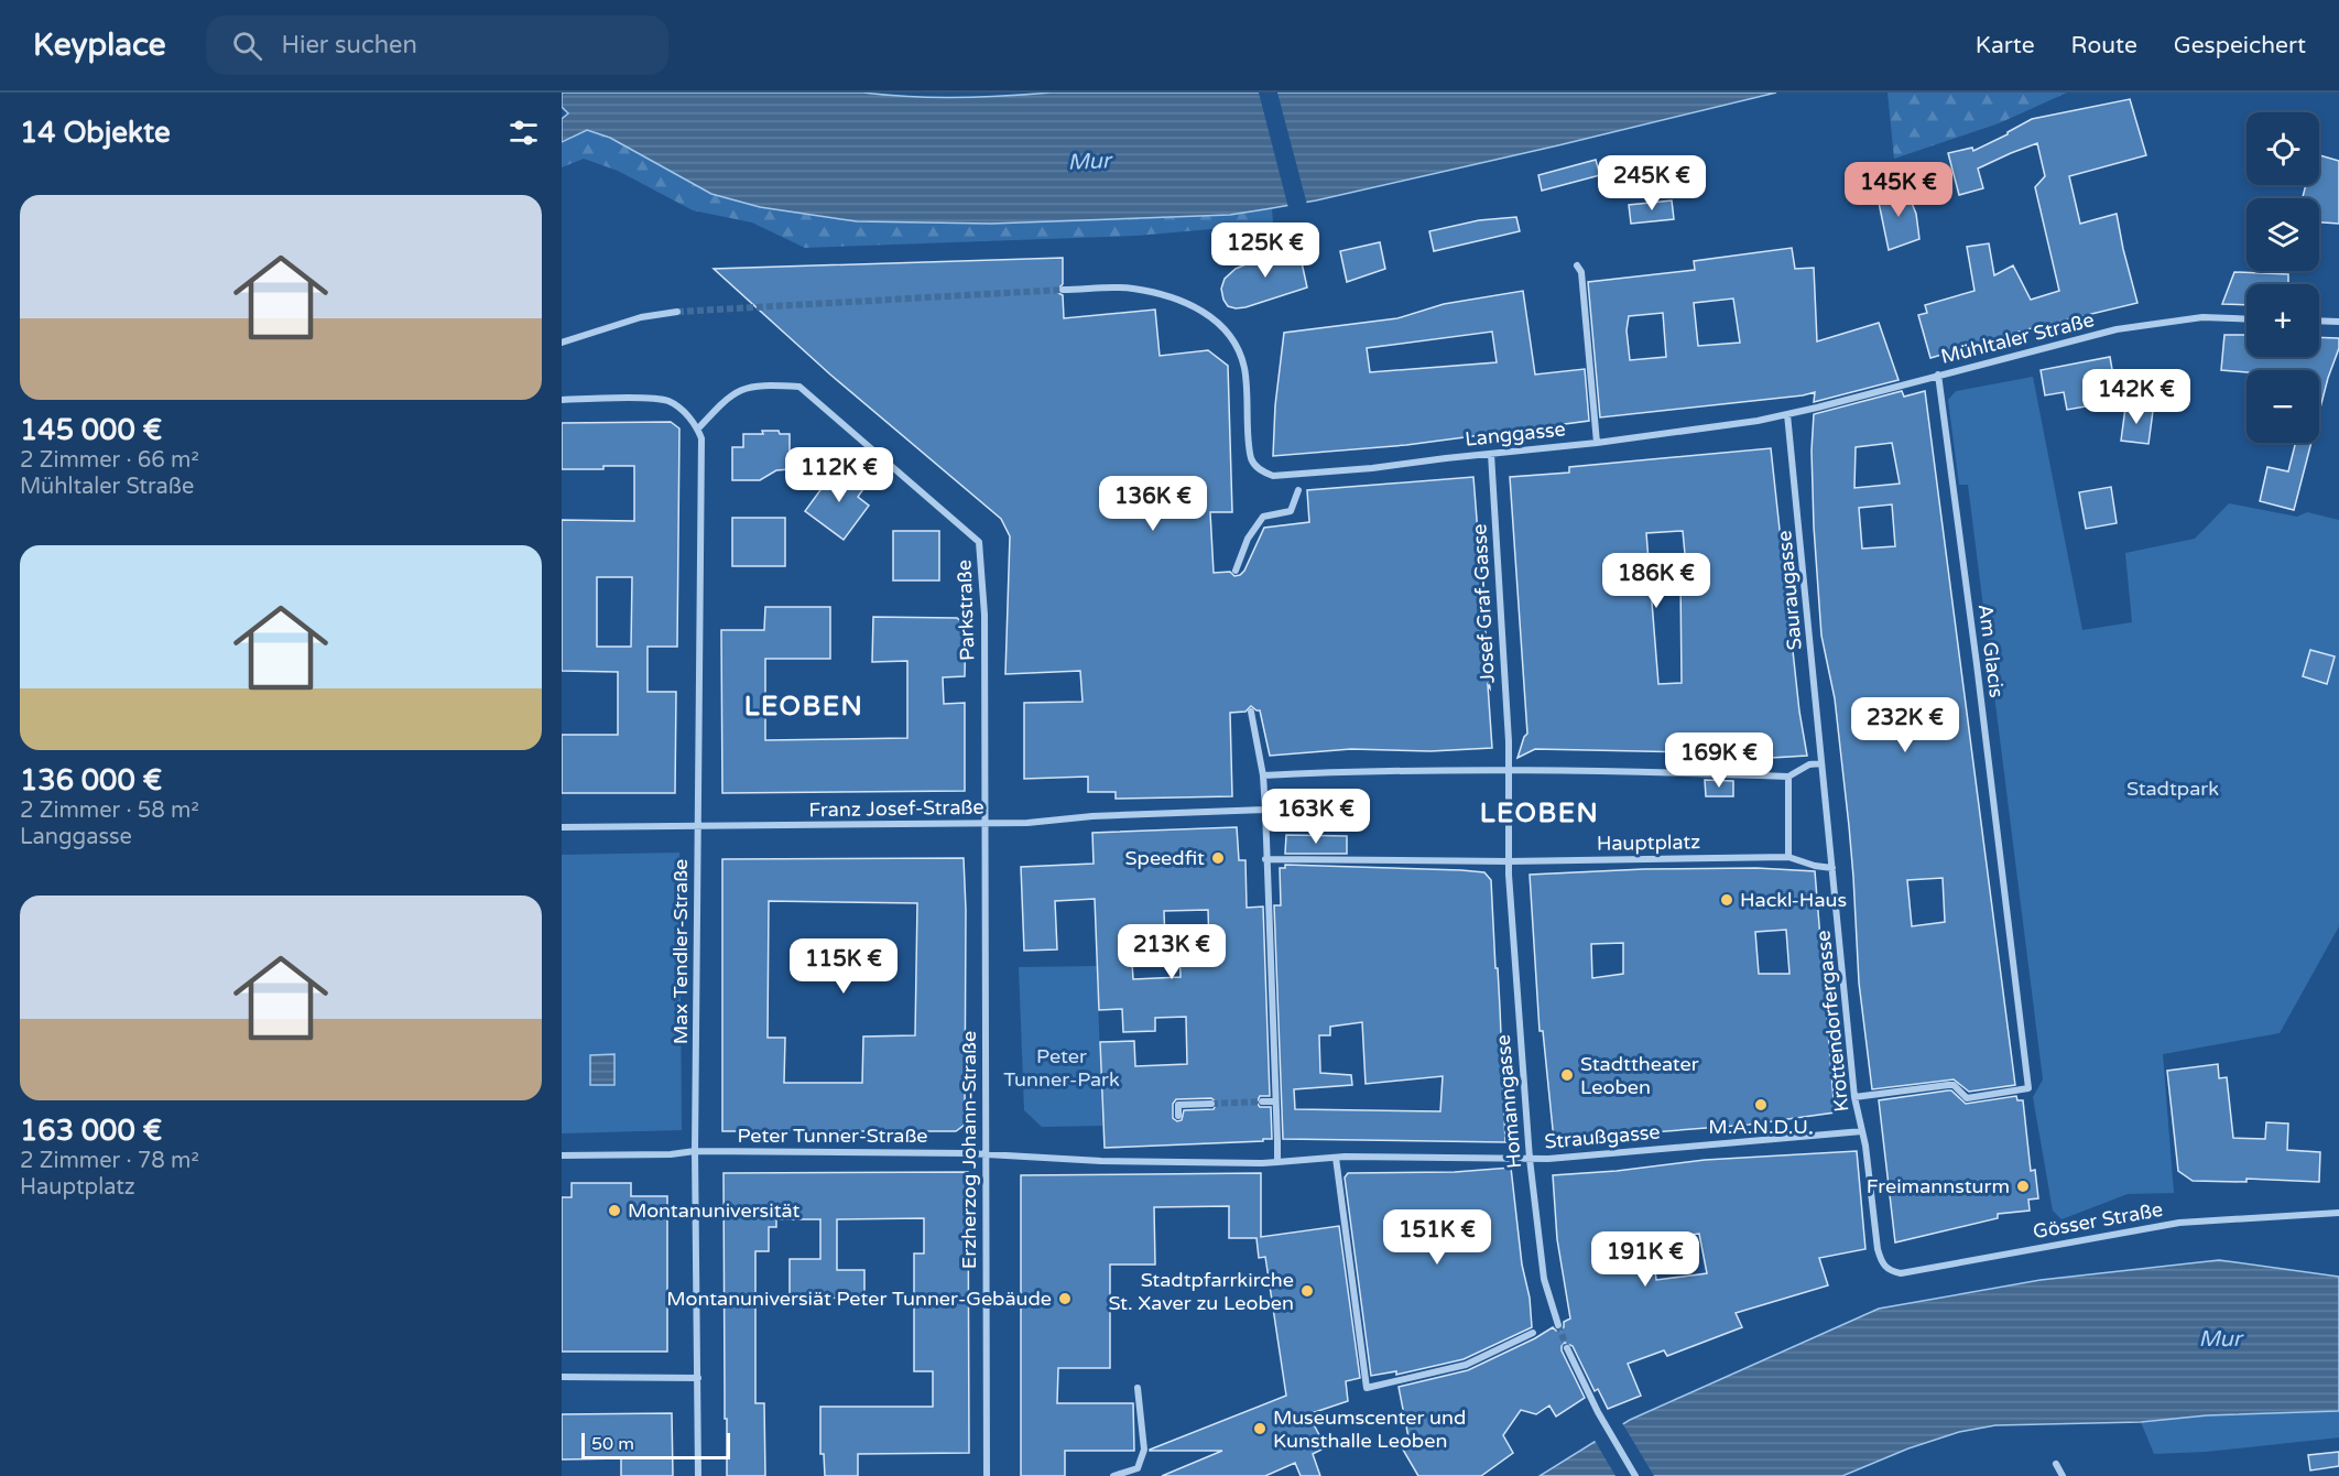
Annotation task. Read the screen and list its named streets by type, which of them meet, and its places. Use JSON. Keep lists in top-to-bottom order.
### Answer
{
  "streets": {
    "street": [
      "Mühltaler Straße",
      "Langgasse",
      "Sauraugasse",
      "Josef Graf-Gasse",
      "Parkstraße",
      "Am Glacis",
      "Franz Josef-Straße",
      "Hauptplatz",
      "Max Tendler-Straße",
      "Krottendorfergasse",
      "Homanngasse",
      "Peter Tunner-Straße",
      "Straußgasse",
      "Erzherzog Johann-Straße",
      "Gösser Straße"
    ]
  },
  "crossings": [
    ["Mühltaler Straße", "Langgasse"],
    ["Mühltaler Straße", "Sauraugasse"],
    ["Mühltaler Straße", "Am Glacis"],
    ["Langgasse", "Sauraugasse"],
    ["Langgasse", "Josef Graf-Gasse"],
    ["Parkstraße", "Franz Josef-Straße"],
    ["Parkstraße", "Max Tendler-Straße"],
    ["Parkstraße", "Erzherzog Johann-Straße"],
    ["Am Glacis", "Krottendorfergasse"],
    ["Franz Josef-Straße", "Max Tendler-Straße"],
    ["Franz Josef-Straße", "Erzherzog Johann-Straße"],
    ["Hauptplatz", "Krottendorfergasse"],
    ["Hauptplatz", "Homanngasse"],
    ["Max Tendler-Straße", "Peter Tunner-Straße"],
    ["Krottendorfergasse", "Straußgasse"],
    ["Krottendorfergasse", "Gösser Straße"],
    ["Homanngasse", "Straußgasse"],
    ["Peter Tunner-Straße", "Straußgasse"],
    ["Peter Tunner-Straße", "Erzherzog Johann-Straße"]
  ],
  "districts": ["LEOBEN", "LEOBEN"],
  "water": ["Mur"],
  "parks": ["Stadtpark", "Peter Tunner-Park"],
  "places": [
    "Speedfit",
    "Hackl-Haus",
    "Stadttheater Leoben",
    "M.A.N.D.U.",
    "Freimannsturm",
    "Montanuniversität",
    "Stadtpfarrkirche St. Xaver zu Leoben",
    "Montanuniversiät Peter Tunner-Gebäude",
    "Museumscenter und Kunsthalle Leoben"
  ],
  "scale_bar": "50 m",
  "page": {
    "header": "Keyplace",
    "search": "Hier suchen",
    "nav": ["Karte", "Route", "Gespeichert"],
    "heading": "14 Objekte",
    "map_buttons": ["+", "−"],
    "price": [
      "245K €",
      "145K €",
      "125K €",
      "142K €",
      "112K €",
      "136K €",
      "186K €",
      "232K €",
      "169K €",
      "163K €",
      "213K €",
      "115K €",
      "151K €",
      "191K €"
    ],
    "list": [
      {
        "name": "145 000 €",
        "note": "2 Zimmer · 66 m² · Mühltaler Straße"
      },
      {
        "name": "136 000 €",
        "note": "2 Zimmer · 58 m² · Langgasse"
      },
      {
        "name": "163 000 €",
        "note": "2 Zimmer · 78 m² · Hauptplatz"
      }
    ],
    "scale": "50 m"
  }
}
